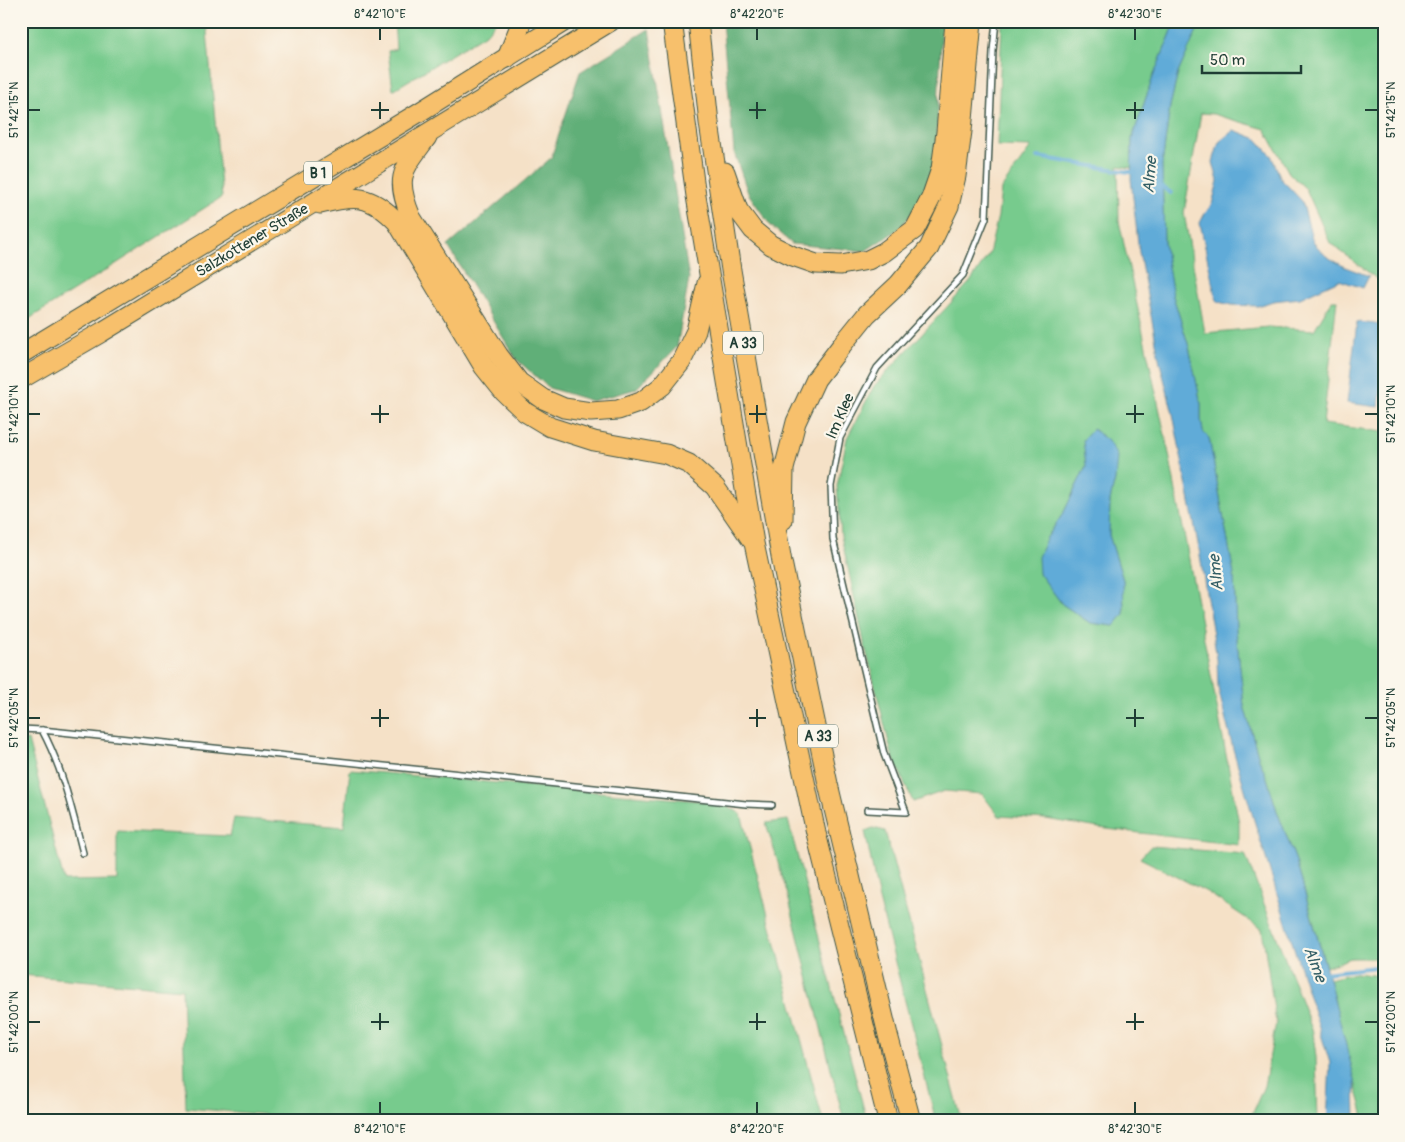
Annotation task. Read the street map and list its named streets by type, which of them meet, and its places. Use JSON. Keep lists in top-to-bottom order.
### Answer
{
  "streets": {
    "highway": ["B 1", "Salzkottener Straße", "A 33"],
    "lane": ["Im Klee"]
  },
  "water": ["Alme"],
  "scale_bar": "50 m",
  "coordinates": [
    "8°42'10\"E",
    "8°42'20\"E",
    "8°42'30\"E",
    "51°42'15\"N",
    "51°42'10\"N",
    "51°42'05\"N",
    "51°42'00\"N"
  ]
}
